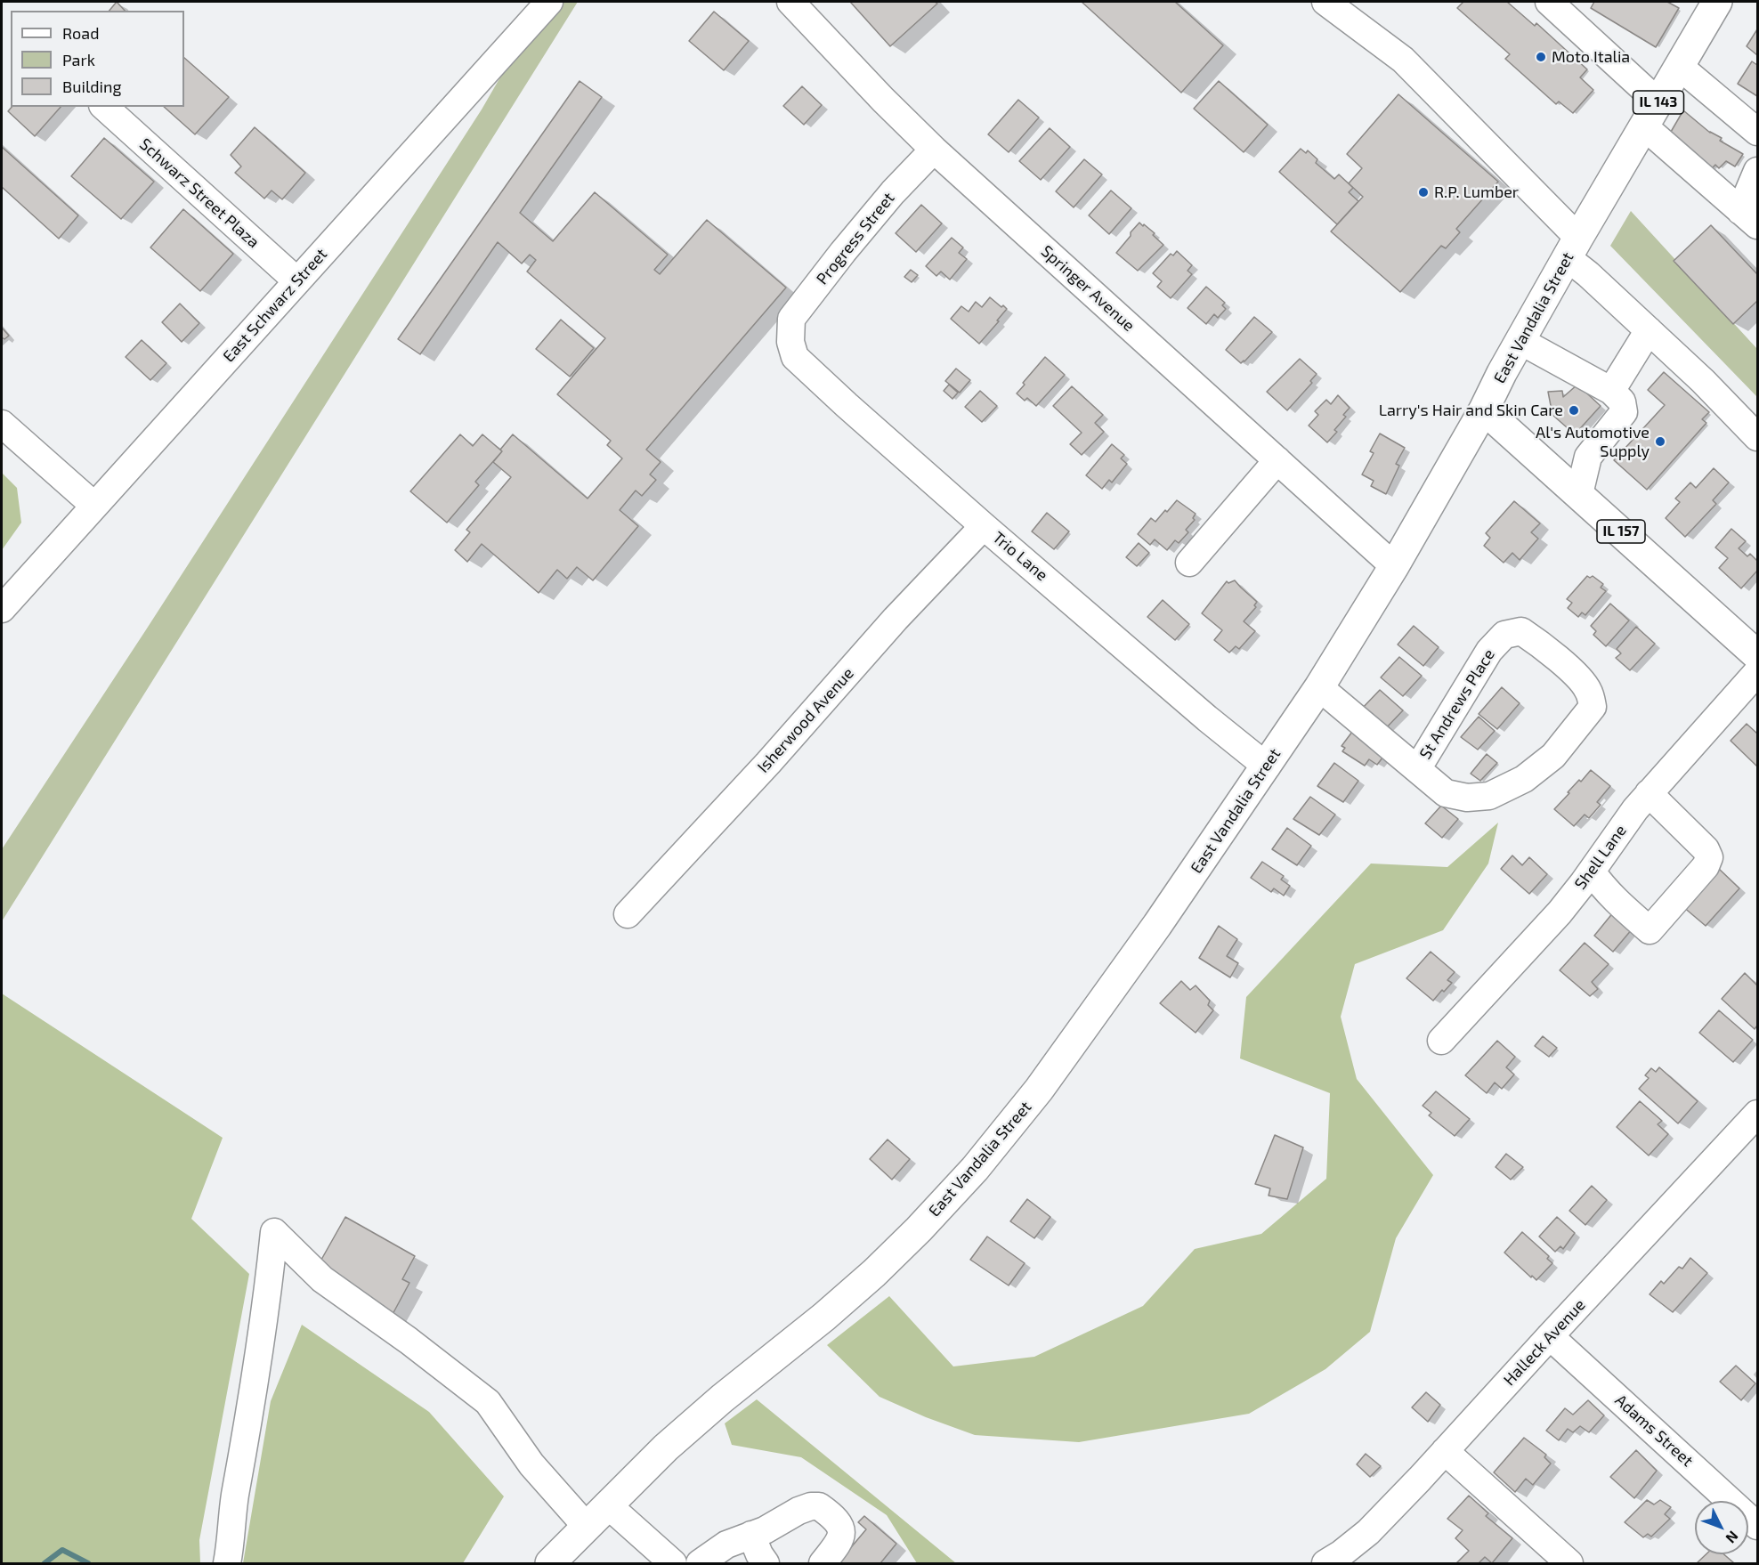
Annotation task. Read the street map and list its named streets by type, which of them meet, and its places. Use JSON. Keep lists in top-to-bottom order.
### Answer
{
  "streets": {
    "main road": ["IL 143", "East Vandalia Street", "IL 157"],
    "street": [
      "Schwarz Street Plaza",
      "Progress Street",
      "Springer Avenue",
      "East Schwarz Street",
      "Trio Lane",
      "St Andrews Place",
      "Isherwood Avenue",
      "Shell Lane",
      "Halleck Avenue",
      "Adams Street"
    ]
  },
  "crossings": [
    ["IL 143", "East Vandalia Street"],
    ["Schwarz Street Plaza", "East Schwarz Street"],
    ["Progress Street", "Springer Avenue"],
    ["Progress Street", "Trio Lane"],
    ["Springer Avenue", "East Vandalia Street"],
    ["East Vandalia Street", "IL 157"],
    ["East Vandalia Street", "Trio Lane"],
    ["East Vandalia Street", "St Andrews Place"],
    ["Trio Lane", "Isherwood Avenue"],
    ["Halleck Avenue", "Adams Street"]
  ],
  "places": [
    "Moto Italia",
    "R.P. Lumber",
    "Larry's Hair and Skin Care",
    "Al's Automotive Supply"
  ],
  "legend": ["Road", "Park", "Building"],
  "north": "bottom right"
}
